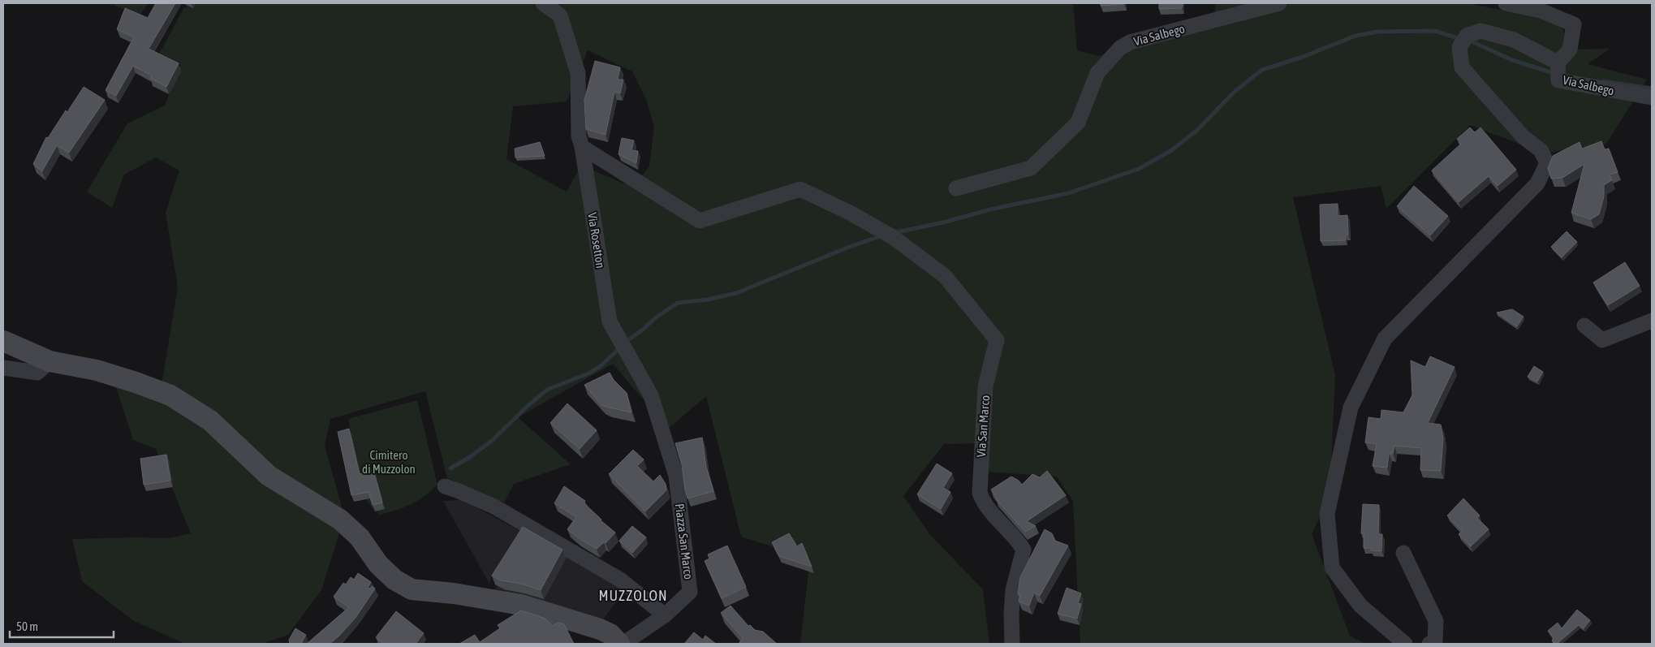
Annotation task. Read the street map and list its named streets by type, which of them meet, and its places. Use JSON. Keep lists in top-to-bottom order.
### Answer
{
  "streets": {
    "street": [
      "Via Salbego",
      "Via Rosetton",
      "Via San Marco",
      "Piazza San Marco"
    ]
  },
  "crossings": [
    ["Via Rosetton", "Via San Marco"],
    ["Via Rosetton", "Piazza San Marco"]
  ],
  "districts": ["MUZZOLON"],
  "parks": ["Cimitero di Muzzolon"],
  "scale_bar": "50 m"
}
